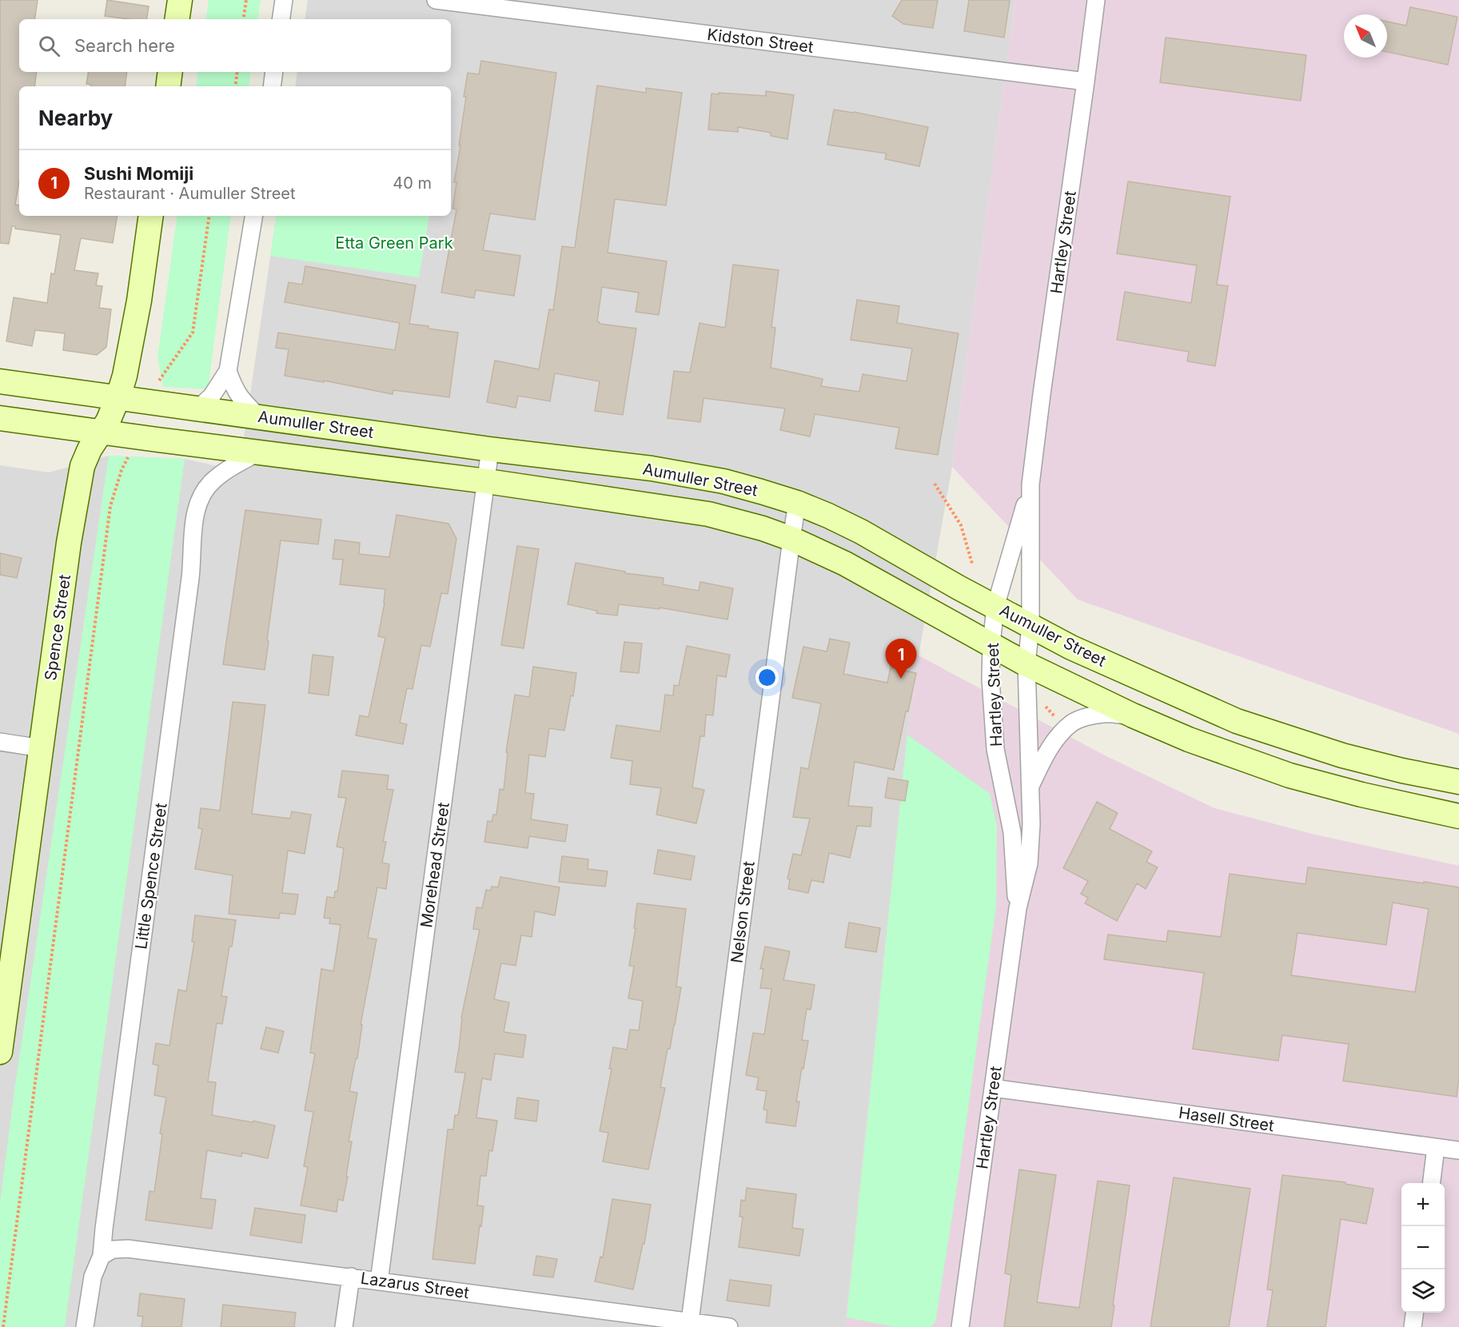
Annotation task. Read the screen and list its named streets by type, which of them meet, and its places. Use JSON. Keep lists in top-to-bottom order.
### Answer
{
  "streets": {
    "main road": ["Aumuller Street", "Spence Street"],
    "street": [
      "Kidston Street",
      "Hartley Street",
      "Morehead Street",
      "Little Spence Street",
      "Nelson Street",
      "Hasell Street",
      "Lazarus Street"
    ]
  },
  "crossings": [
    ["Kidston Street", "Hartley Street"],
    ["Hartley Street", "Aumuller Street"],
    ["Hartley Street", "Hasell Street"],
    ["Aumuller Street", "Spence Street"],
    ["Aumuller Street", "Morehead Street"],
    ["Aumuller Street", "Little Spence Street"],
    ["Aumuller Street", "Nelson Street"],
    ["Morehead Street", "Lazarus Street"],
    ["Little Spence Street", "Lazarus Street"],
    ["Nelson Street", "Lazarus Street"]
  ],
  "parks": ["Etta Green Park"],
  "north": "top left",
  "page": {
    "search": "Search here",
    "heading": "Nearby",
    "list": [
      {
        "mark": "1",
        "name": "Sushi Momiji",
        "note": "Restaurant · Aumuller Street",
        "value": "40 m"
      }
    ],
    "pins": "1",
    "map_buttons": ["+", "−"]
  }
}
